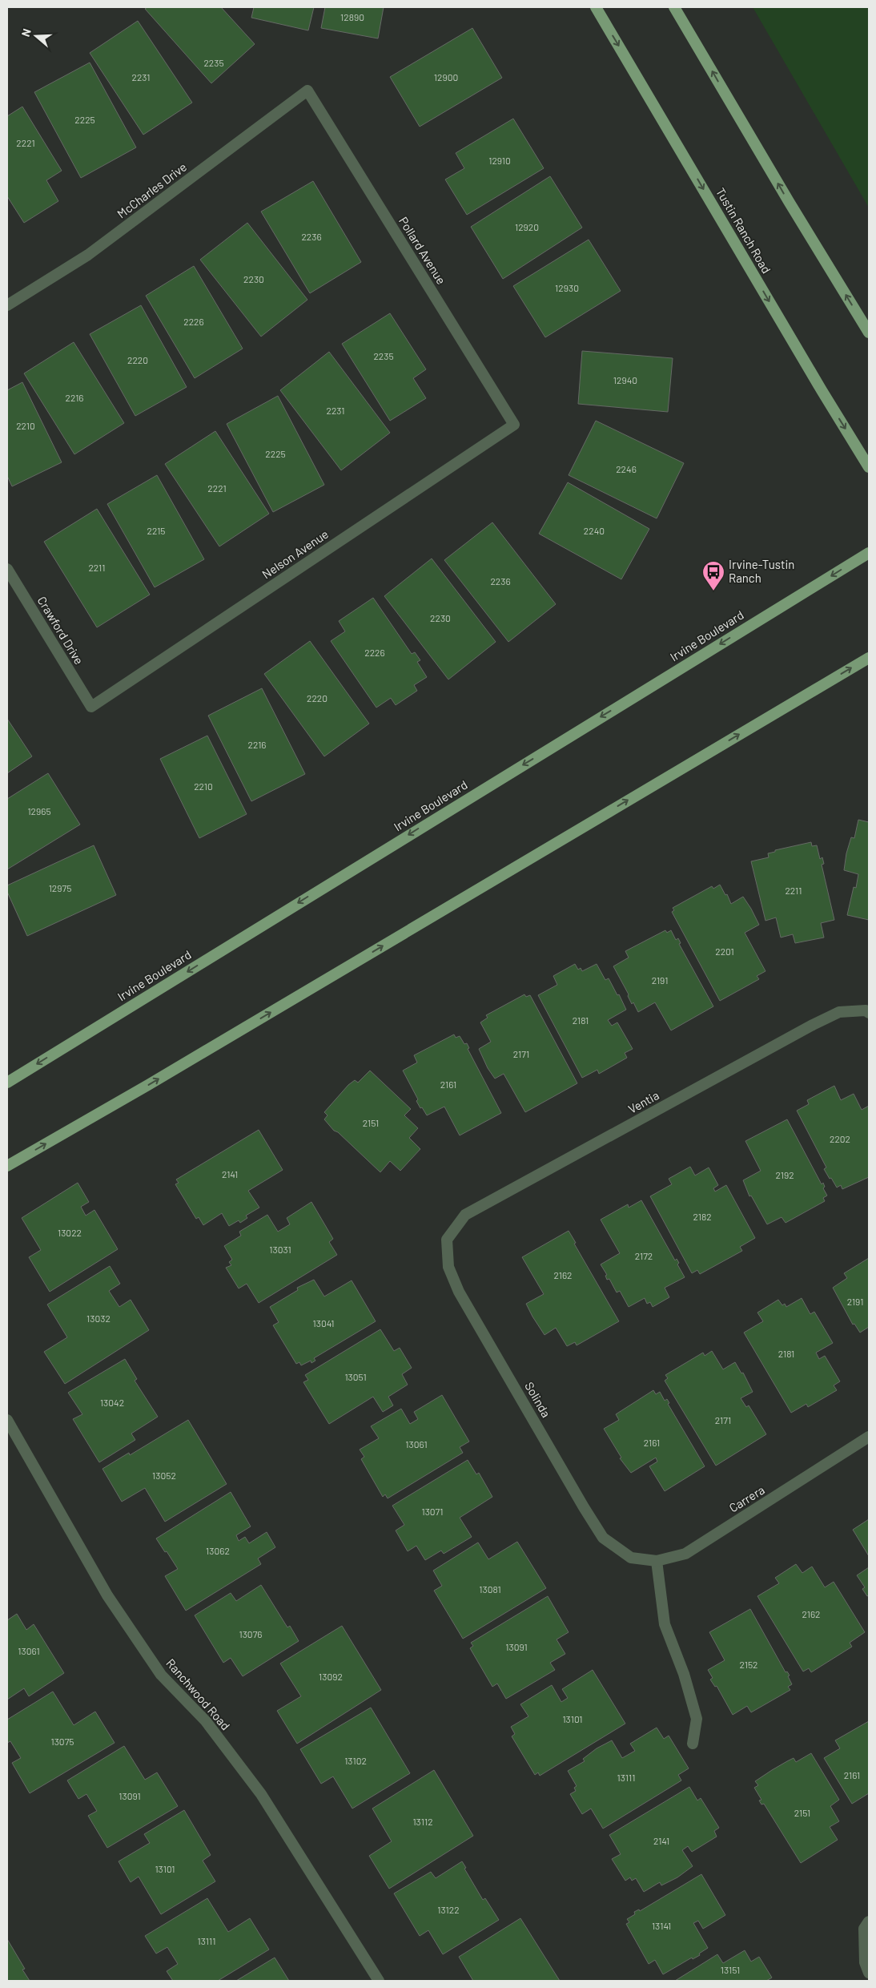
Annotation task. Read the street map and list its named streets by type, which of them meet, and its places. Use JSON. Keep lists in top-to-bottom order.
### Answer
{
  "streets": {
    "main road": ["Tustin Ranch Road", "Irvine Boulevard"],
    "street": [
      "McCharles Drive",
      "Pollard Avenue",
      "Nelson Avenue",
      "Crawford Drive",
      "Ventia",
      "Solinda",
      "Carrera",
      "Ranchwood Road"
    ]
  },
  "crossings": [
    ["McCharles Drive", "Pollard Avenue"],
    ["Pollard Avenue", "Nelson Avenue"],
    ["Nelson Avenue", "Crawford Drive"],
    ["Ventia", "Solinda"],
    ["Solinda", "Carrera"]
  ],
  "places": {
    "bus stop": ["Irvine-Tustin Ranch"]
  },
  "house_numbers": [
    "12890",
    "2235",
    "2231",
    "12900",
    "2225",
    "2221",
    "12910",
    "12920",
    "2236",
    "2230",
    "12930",
    "2226",
    "2235",
    "2220",
    "12940",
    "2216",
    "2231",
    "2210",
    "2225",
    "2246",
    "2221",
    "2215",
    "2240",
    "2211",
    "2236",
    "2230",
    "2226",
    "2220",
    "2216",
    "2210",
    "12965",
    "12975",
    "2211",
    "2201",
    "2191",
    "2181",
    "2171",
    "2161",
    "2151",
    "2202",
    "2141",
    "2192",
    "2182",
    "13022",
    "13031",
    "2172",
    "2162",
    "2191",
    "13032",
    "13041",
    "2181",
    "13051",
    "13042",
    "2171",
    "2161",
    "13061",
    "13052",
    "13071",
    "13062",
    "13081",
    "2162",
    "13076",
    "13091",
    "13061",
    "2152",
    "13092",
    "13101",
    "13075",
    "13102",
    "2161",
    "13111",
    "13091",
    "2151",
    "13112",
    "2141",
    "13101",
    "13122",
    "13141",
    "13111",
    "13151"
  ],
  "north": "left"
}
